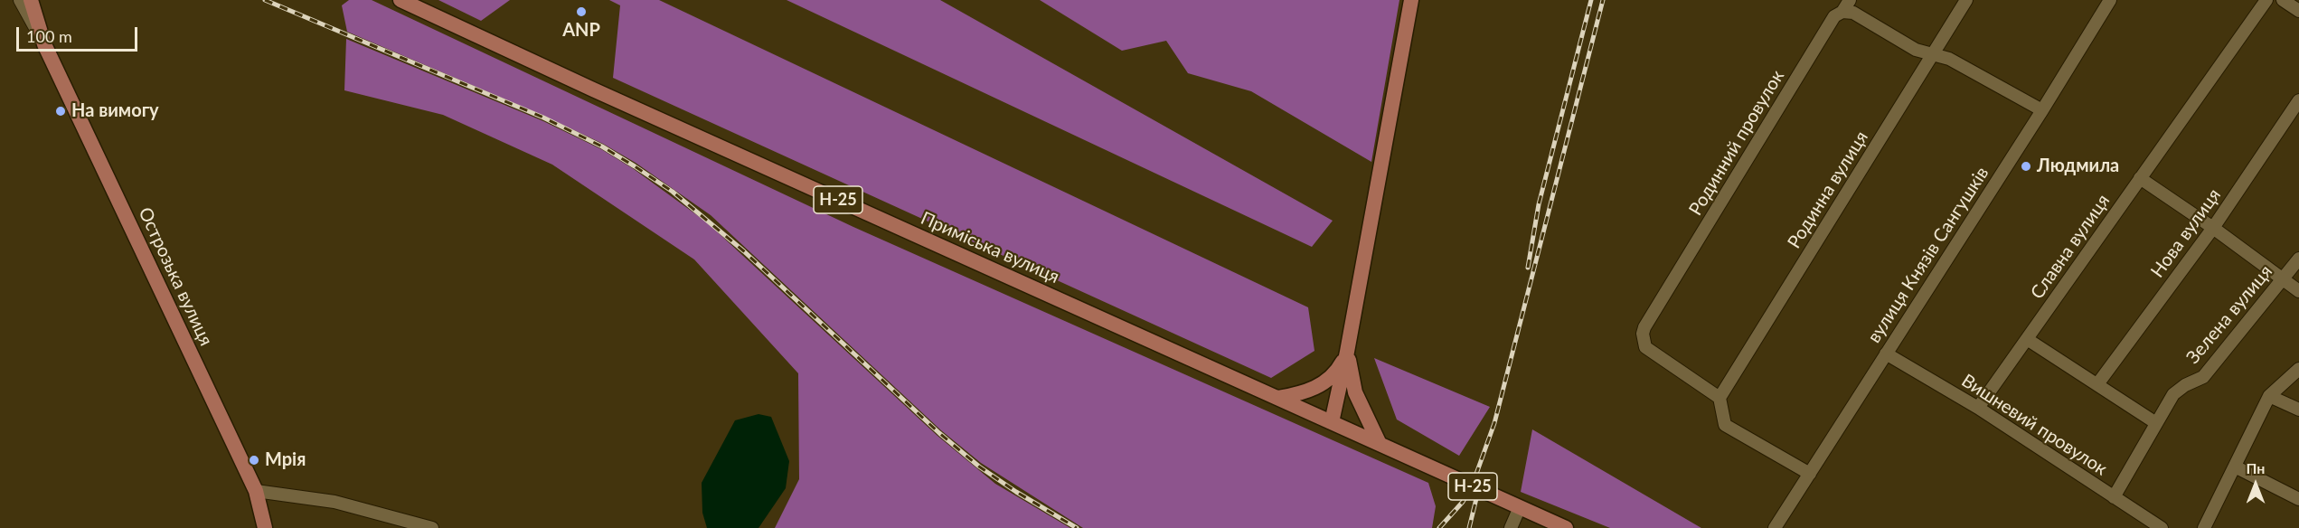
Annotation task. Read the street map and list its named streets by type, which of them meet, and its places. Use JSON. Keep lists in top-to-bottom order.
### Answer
{
  "streets": {
    "main road": ["Н-25", "Приміська вулиця", "Острозька вулиця"],
    "street": [
      "Родинний провулок",
      "Родинна вулиця",
      "Нова вулиця",
      "Славна вулиця",
      "вулиця Князів Сангушків",
      "Зелена вулиця",
      "Вишневий провулок"
    ]
  },
  "crossings": [
    ["Родинний провулок", "Родинна вулиця"],
    ["Славна вулиця", "Вишневий провулок"],
    ["вулиця Князів Сангушків", "Вишневий провулок"],
    ["Зелена вулиця", "Вишневий провулок"]
  ],
  "places": [
    "ANP",
    "На вимогу",
    "Людмила",
    "Мрія"
  ],
  "scale_bar": "100 m",
  "north": "top"
}
